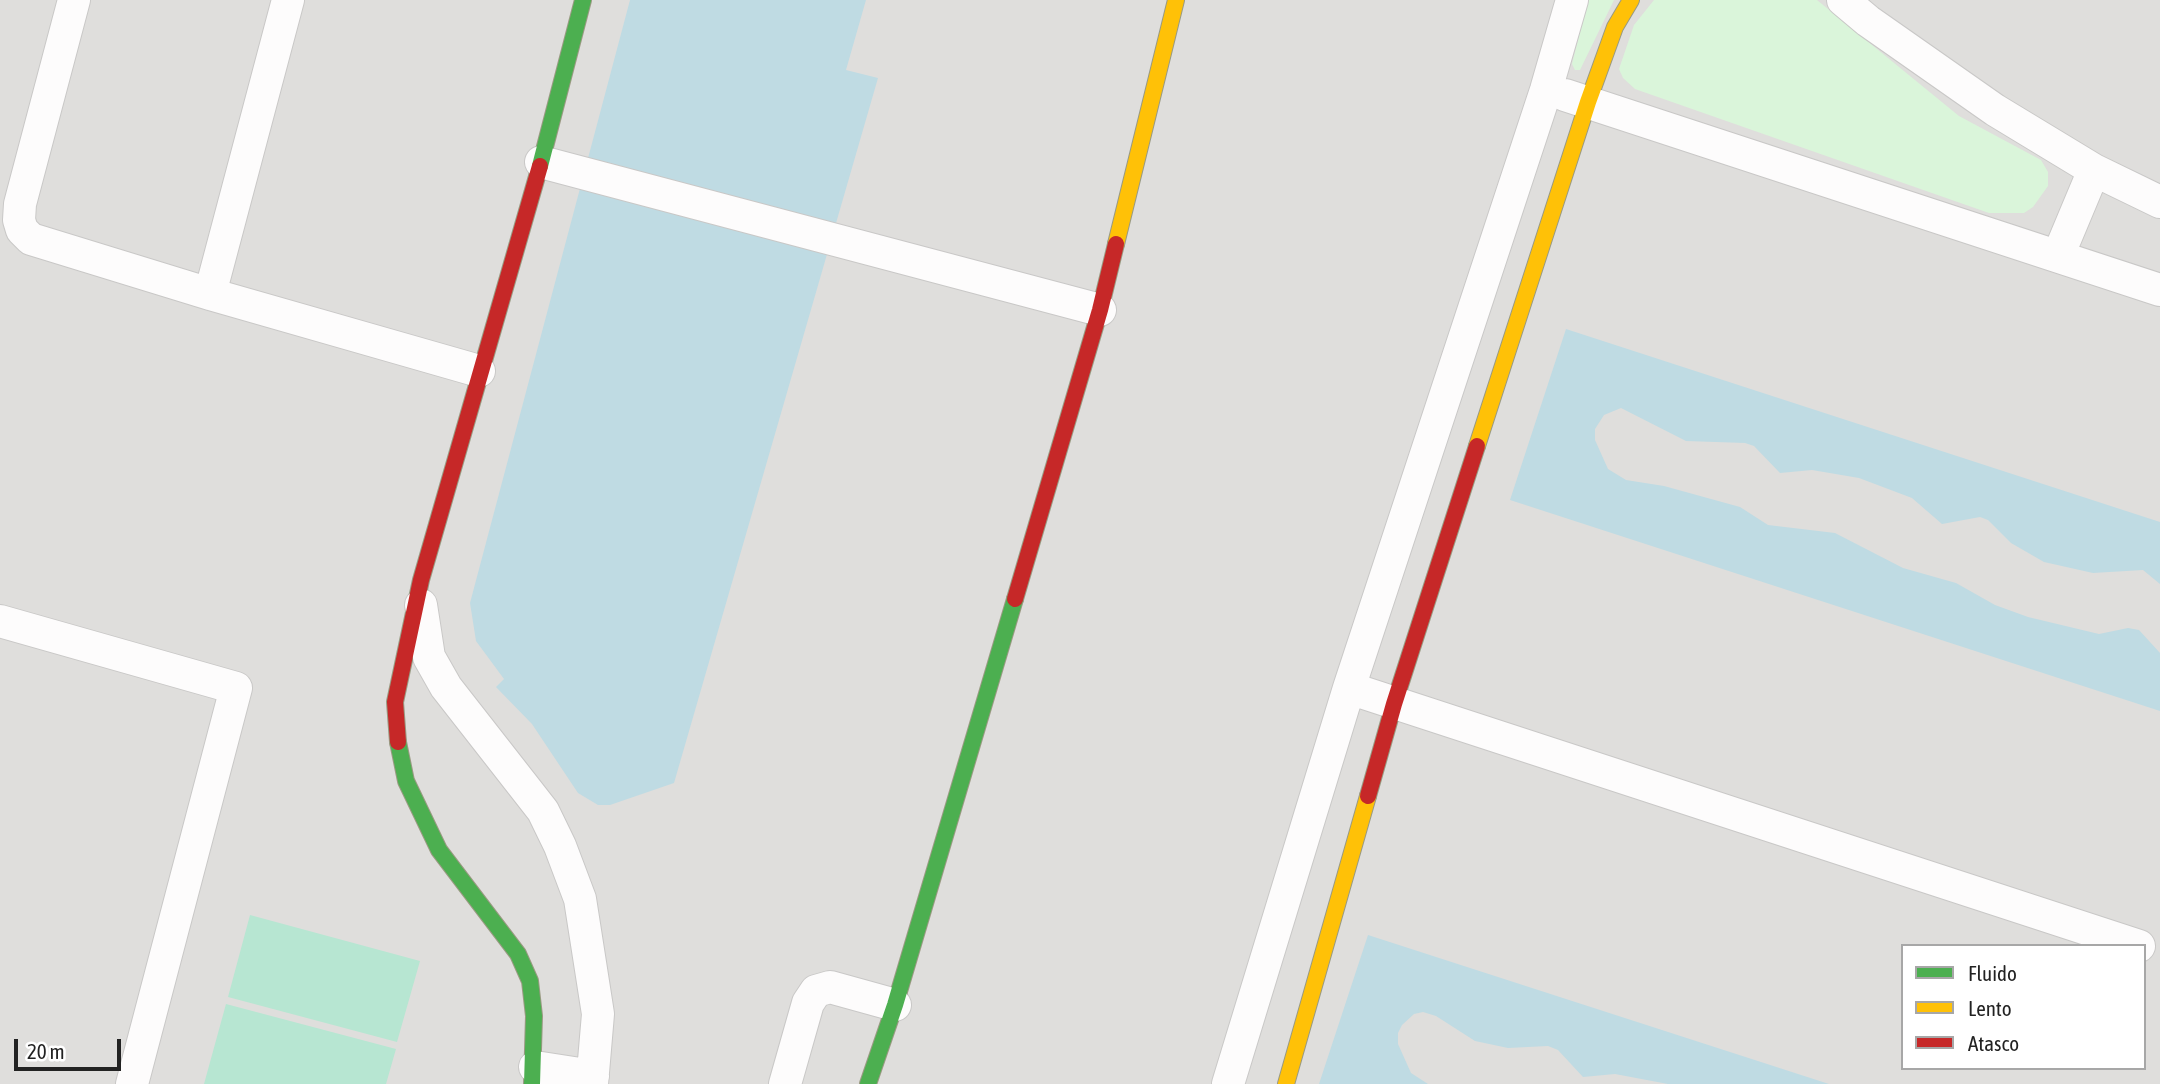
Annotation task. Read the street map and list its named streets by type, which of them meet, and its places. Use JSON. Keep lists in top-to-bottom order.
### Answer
{
  "legend": ["Fluido", "Lento", "Atasco"],
  "scale_bar": "20 m"
}
